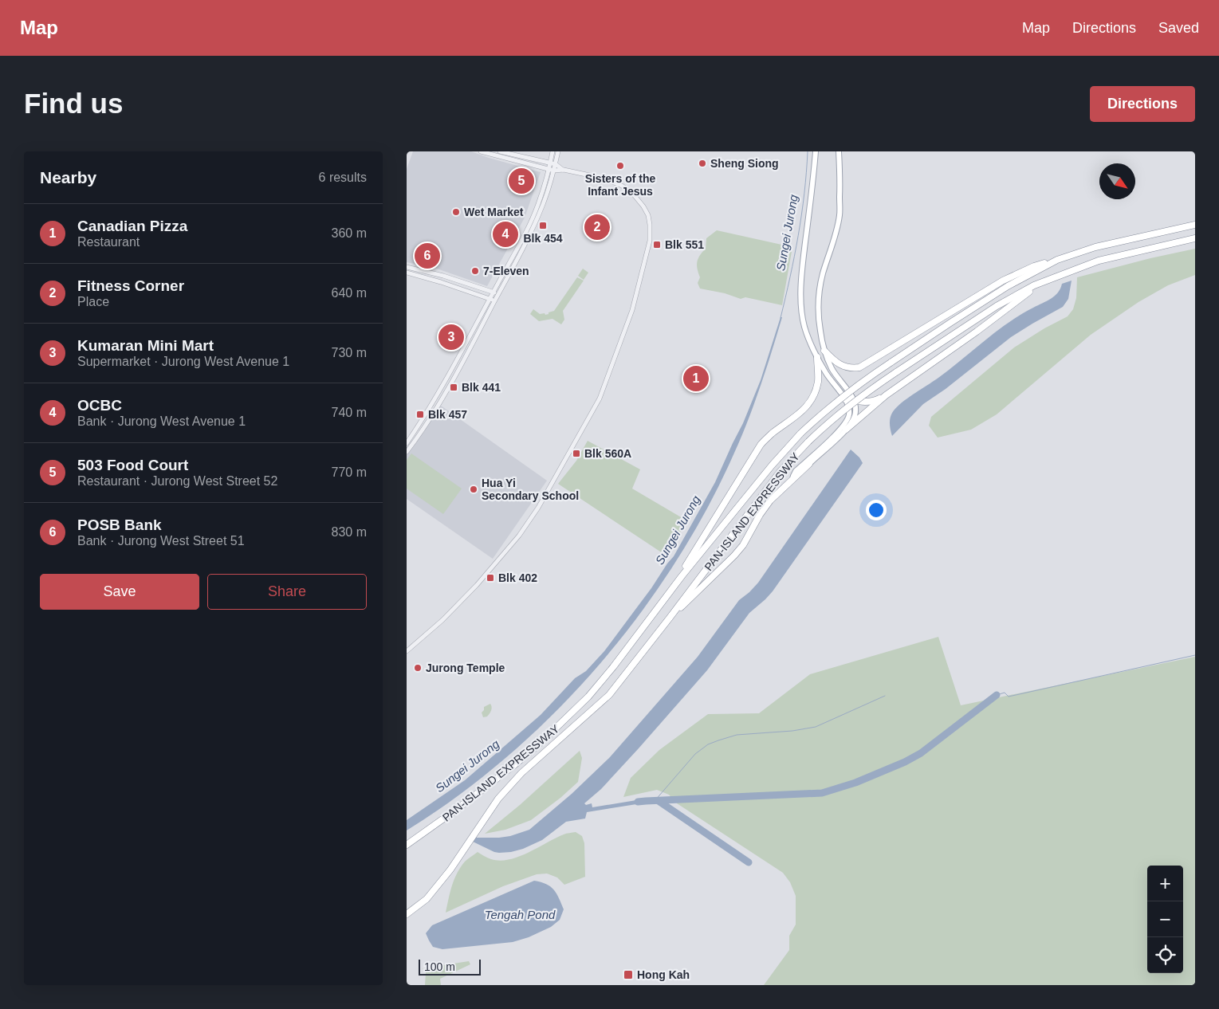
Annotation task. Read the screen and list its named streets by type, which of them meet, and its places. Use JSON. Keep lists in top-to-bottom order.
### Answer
{
  "streets": {
    "highway": ["PAN-ISLAND EXPRESSWAY"]
  },
  "water": ["Sungei Jurong", "Tengah Pond"],
  "places": {
    "other": [
      "Sheng Siong",
      "Sisters of the Infant Jesus",
      "Wet Market",
      "7-Eleven",
      "Hua Yi Secondary School",
      "Jurong Temple"
    ],
    "transit": [
      "Blk 454",
      "Blk 551",
      "Blk 441",
      "Blk 457",
      "Blk 560A",
      "Blk 402",
      "Hong Kah"
    ]
  },
  "scale_bar": "100 m",
  "north": "bottom right",
  "page": {
    "header": "Map",
    "nav": ["Map", "Directions", "Saved"],
    "buttons": [
      "Directions",
      ["Save", "Share"]
    ],
    "title": "Find us",
    "heading": ["Nearby", "6 results"],
    "pins": [
      "5",
      "2",
      "4",
      "6",
      "3",
      "1"
    ],
    "list": [
      {
        "mark": "1",
        "name": "Canadian Pizza",
        "note": "Restaurant",
        "value": "360 m"
      },
      {
        "mark": "2",
        "name": "Fitness Corner",
        "note": "Place",
        "value": "640 m"
      },
      {
        "mark": "3",
        "name": "Kumaran Mini Mart",
        "note": "Supermarket · Jurong West Avenue 1",
        "value": "730 m"
      },
      {
        "mark": "4",
        "name": "OCBC",
        "note": "Bank · Jurong West Avenue 1",
        "value": "740 m"
      },
      {
        "mark": "5",
        "name": "503 Food Court",
        "note": "Restaurant · Jurong West Street 52",
        "value": "770 m"
      },
      {
        "mark": "6",
        "name": "POSB Bank",
        "note": "Bank · Jurong West Street 51",
        "value": "830 m"
      }
    ],
    "map_buttons": ["+", "−"],
    "scale": "100 m"
  }
}
